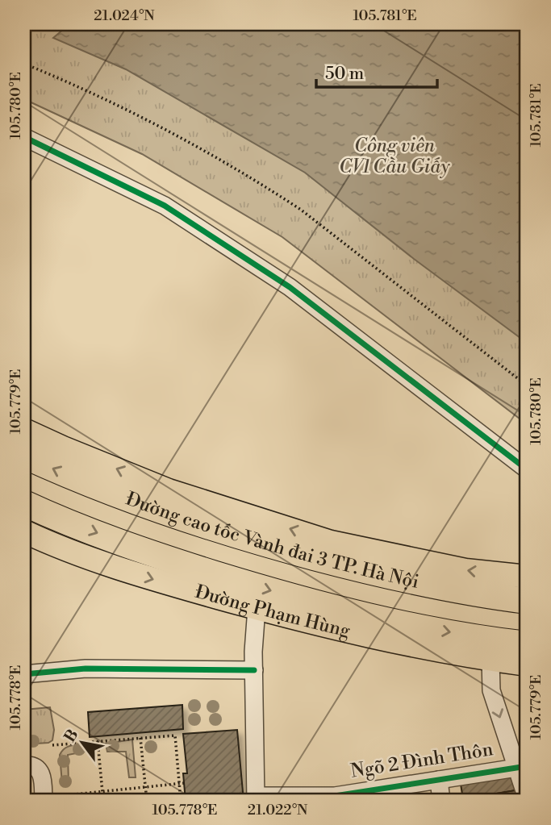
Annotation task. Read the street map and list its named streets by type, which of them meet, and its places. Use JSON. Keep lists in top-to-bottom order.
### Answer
{
  "streets": {
    "highway": ["Đường cao tốc Vành đai 3 TP. Hà Nội"],
    "main road": ["Đường Phạm Hùng"],
    "street": ["Ngõ 2 Đình Thôn"]
  },
  "parks": ["Công viên CV1 Cầu Giấy"],
  "scale_bar": "50 m",
  "north": "top left",
  "coordinates": [
    "21.024°N",
    "105.781°E",
    "105.780°E",
    "105.779°E",
    "105.778°E",
    "21.022°N"
  ]
}
